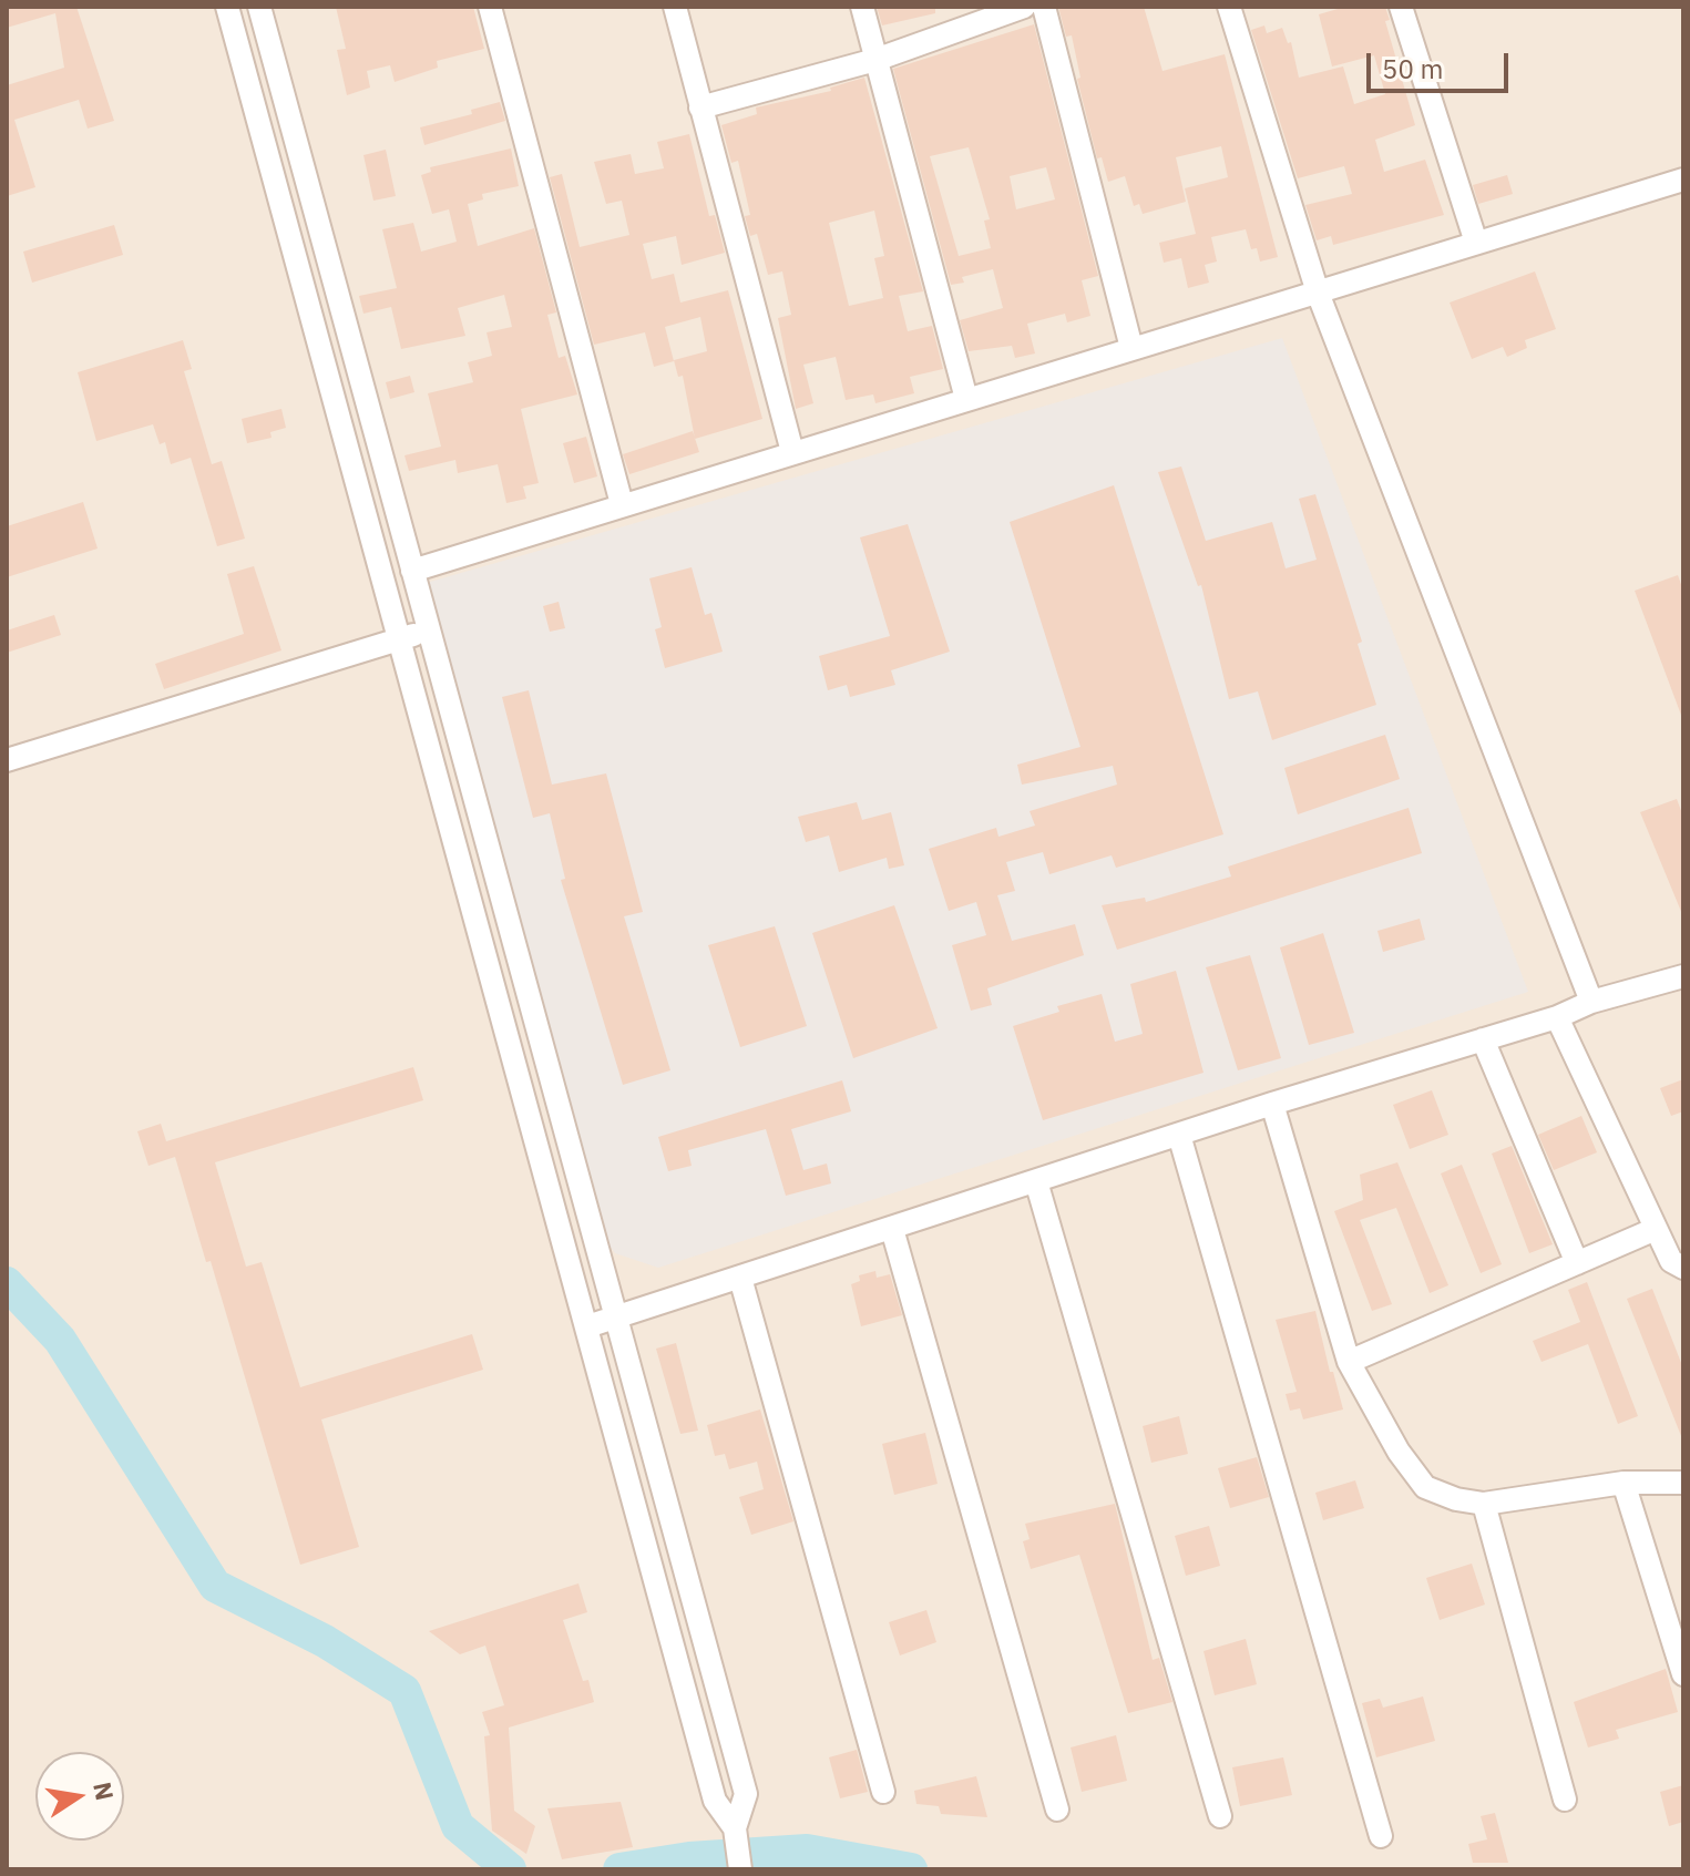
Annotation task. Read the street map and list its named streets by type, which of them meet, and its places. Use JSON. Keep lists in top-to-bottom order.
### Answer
{
  "scale_bar": "50 m",
  "north": "right"
}
